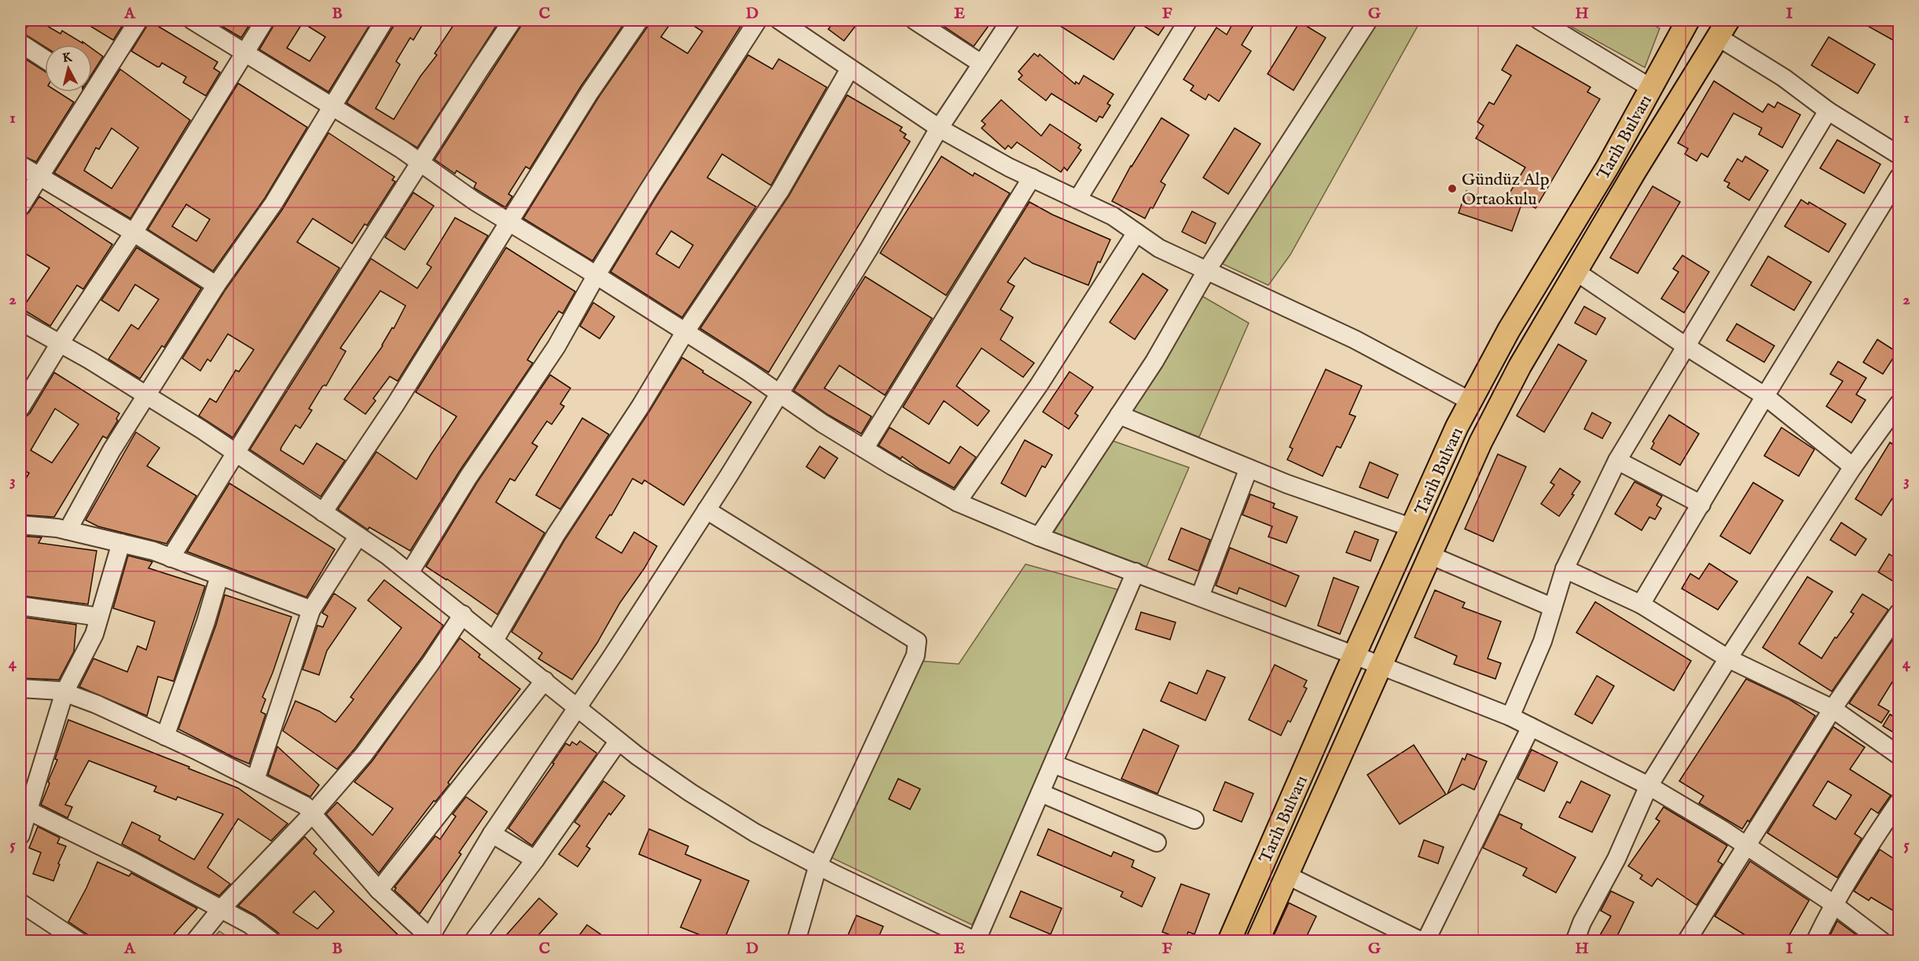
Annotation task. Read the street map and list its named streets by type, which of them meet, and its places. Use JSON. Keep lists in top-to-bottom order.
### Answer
{
  "streets": {
    "main road": ["Tarih Bulvarı"]
  },
  "places": ["Gündüz Alp Ortaokulu"],
  "north": "top",
  "grid": {
    "columns": [
      "A",
      "B",
      "C",
      "D",
      "E",
      "F",
      "G",
      "H",
      "I"
    ],
    "rows": [
      "1",
      "2",
      "3",
      "4",
      "5"
    ]
  }
}
